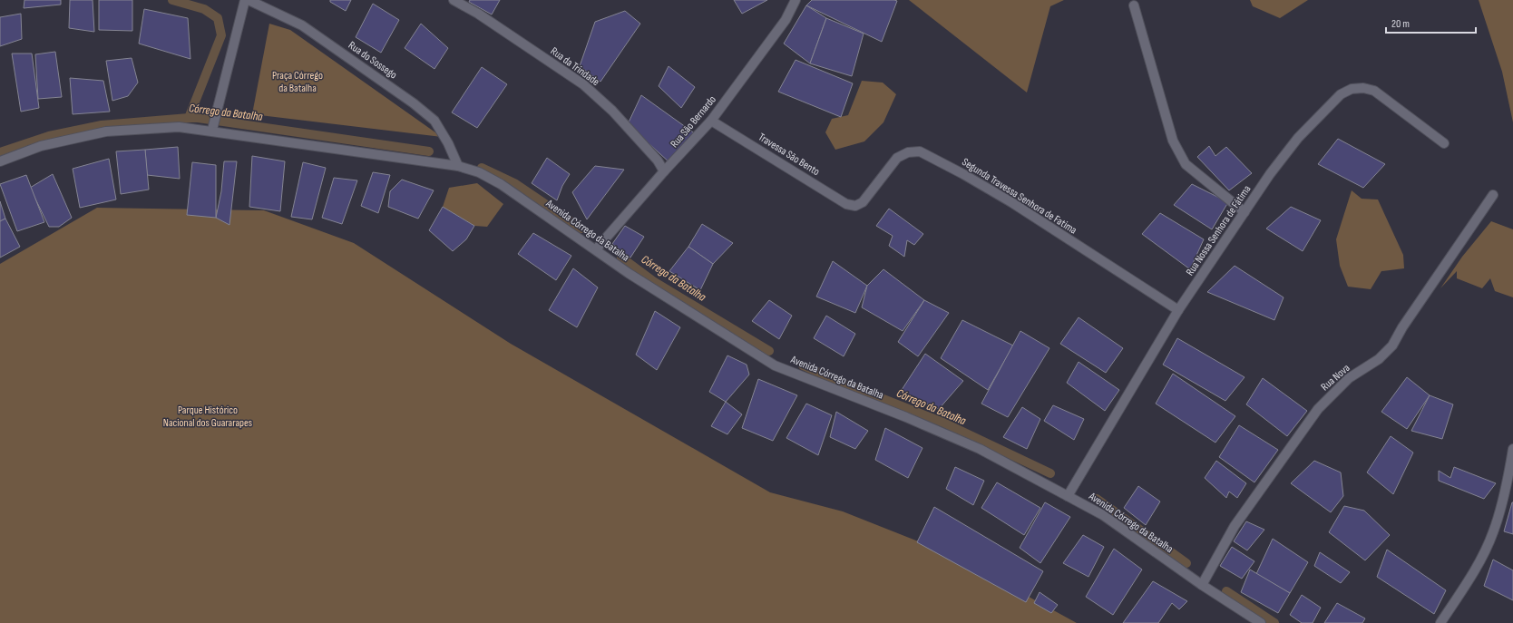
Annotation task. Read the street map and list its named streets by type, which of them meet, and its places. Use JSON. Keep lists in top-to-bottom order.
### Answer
{
  "streets": {
    "street": [
      "Rua do Sossego",
      "Rua da Trindade",
      "Rua São Bernardo",
      "Travessa São Bento",
      "Segunda Travessa Senhora de Fatima",
      "Avenida Córrego da Batalha",
      "Rua Nossa Senhora de Fátima",
      "Rua Nova"
    ]
  },
  "crossings": [
    ["Rua do Sossego", "Avenida Córrego da Batalha"],
    ["Rua da Trindade", "Rua São Bernardo"],
    ["Rua São Bernardo", "Travessa São Bento"],
    ["Rua São Bernardo", "Avenida Córrego da Batalha"],
    ["Travessa São Bento", "Segunda Travessa Senhora de Fatima"],
    ["Segunda Travessa Senhora de Fatima", "Rua Nossa Senhora de Fátima"],
    ["Avenida Córrego da Batalha", "Rua Nossa Senhora de Fátima"],
    ["Avenida Córrego da Batalha", "Rua Nova"]
  ],
  "water": ["Córrego da Batalha"],
  "parks": ["Praça Córrego da Batalha", "Parque Histórico Nacional dos Guararapes"],
  "scale_bar": "20 m"
}
